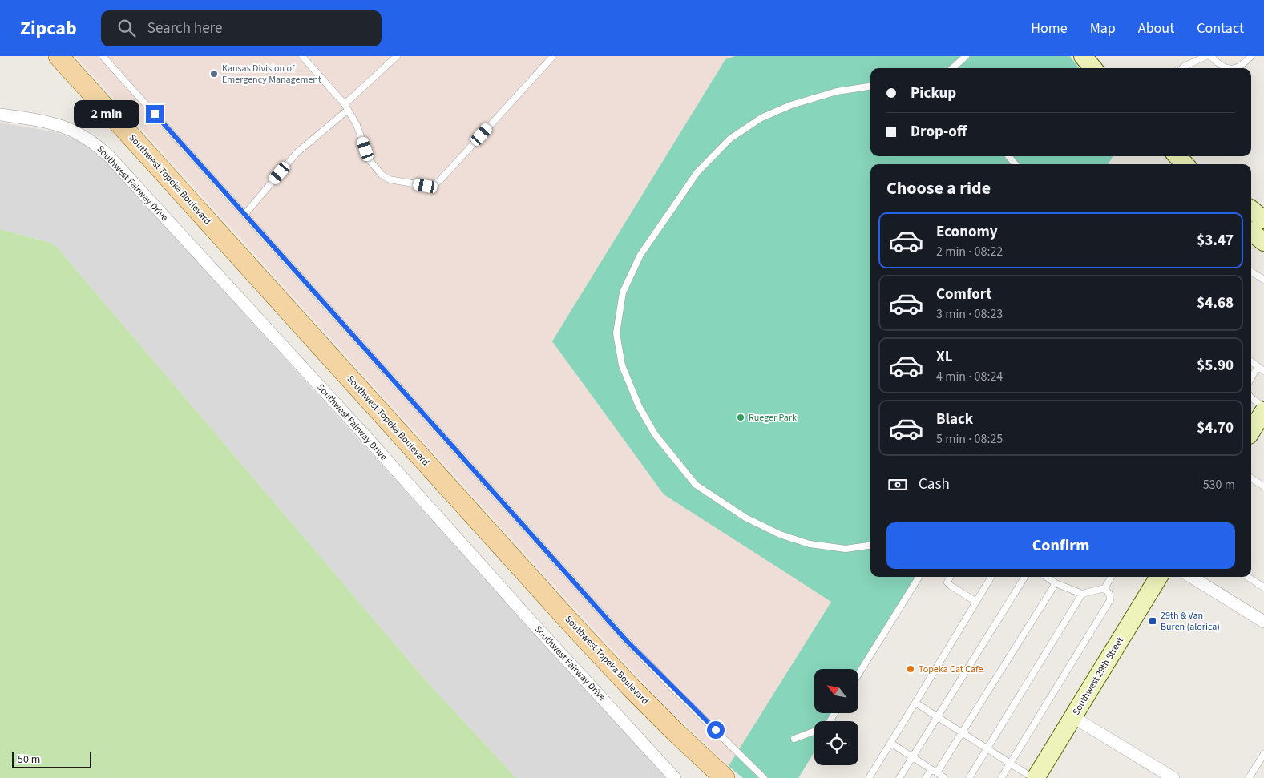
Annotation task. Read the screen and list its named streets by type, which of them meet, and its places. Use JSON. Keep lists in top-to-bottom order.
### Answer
{
  "streets": {
    "main road": ["Southwest Topeka Boulevard", "Southwest 29th Street"],
    "street": ["Southwest Fairway Drive"]
  },
  "places": {
    "other": ["Kansas Division of Emergency Management", "Rueger Park", "Topeka Cat Cafe"],
    "transit": ["29th & Van Buren (alorica)"]
  },
  "scale_bar": "50 m",
  "north": "top left",
  "page": {
    "header": "Zipcab",
    "search": "Search here",
    "nav": [
      "Home",
      "Map",
      "About",
      "Contact"
    ],
    "banner": ["Pickup", "Drop-off"],
    "bubble": "2 min",
    "heading": "Choose a ride",
    "list": [
      {
        "name": "Economy",
        "note": "2 min · 08:22",
        "value": "$3.47"
      },
      {
        "name": "Comfort",
        "note": "3 min · 08:23",
        "value": "$4.68"
      },
      {
        "name": "XL",
        "note": "4 min · 08:24",
        "value": "$5.90"
      },
      {
        "name": "Black",
        "note": "5 min · 08:25",
        "value": "$4.70"
      }
    ],
    "pay": ["Cash", "530 m"],
    "buttons": "Confirm",
    "scale": "50 m"
  }
}
